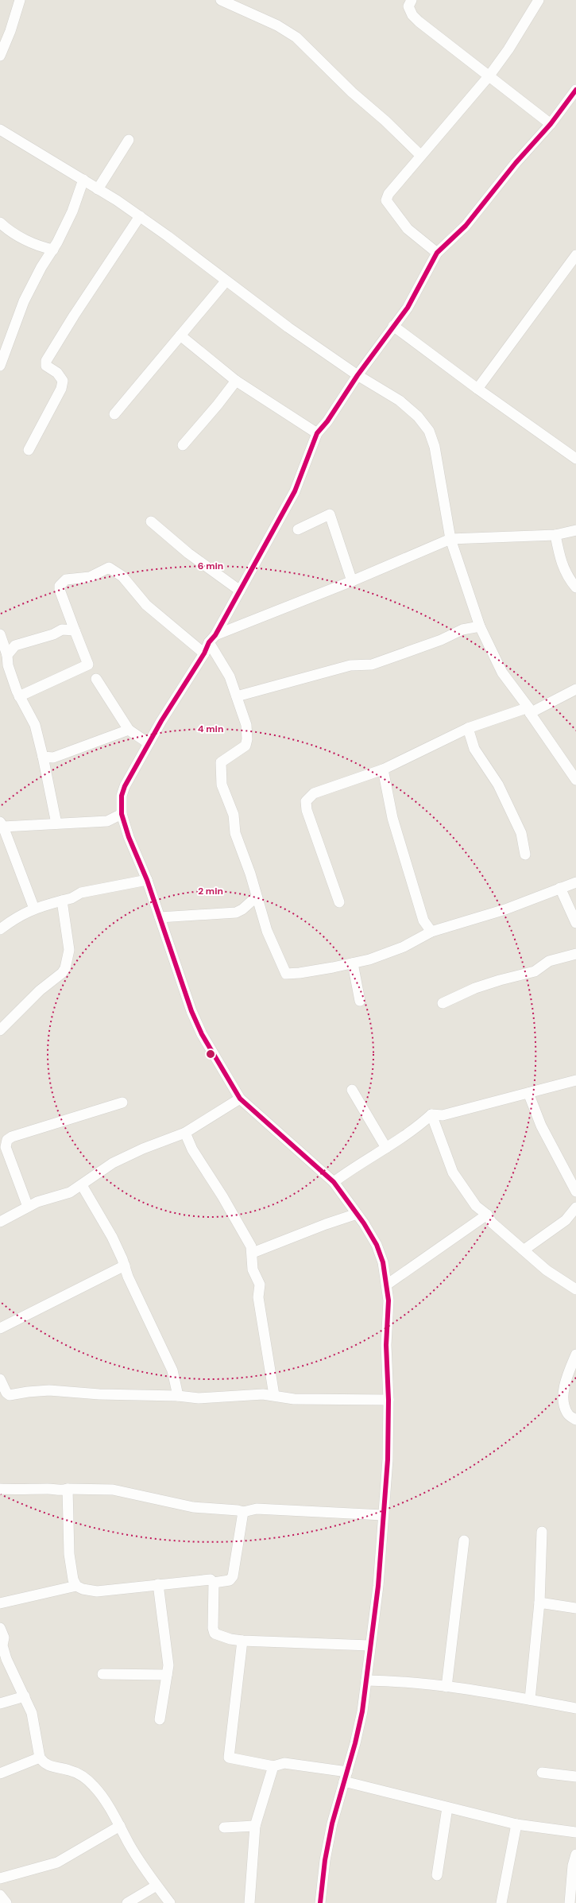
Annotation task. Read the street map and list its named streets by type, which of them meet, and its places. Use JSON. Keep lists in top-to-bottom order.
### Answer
{
  "rings": ["6 min", "4 min", "2 min"]
}
